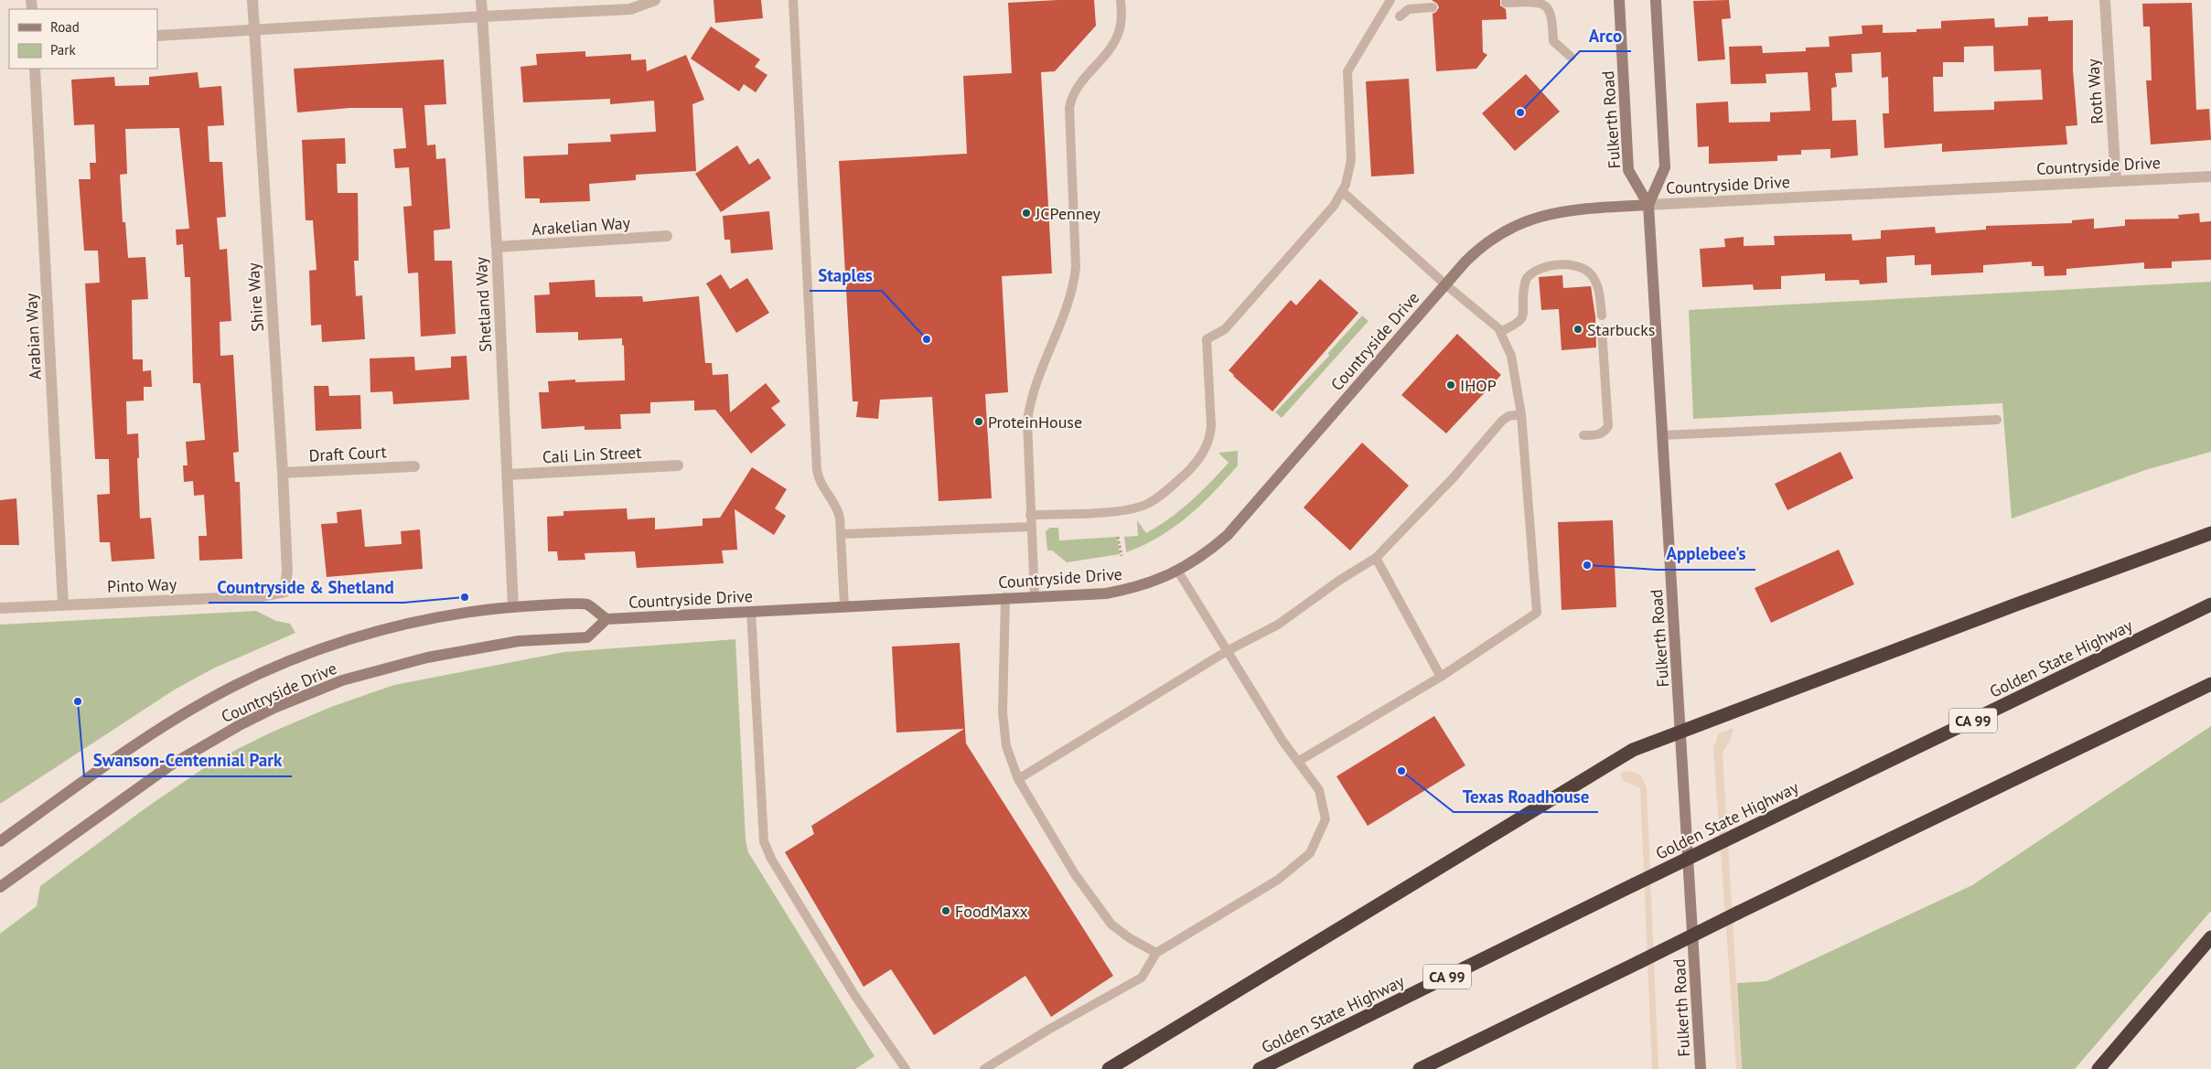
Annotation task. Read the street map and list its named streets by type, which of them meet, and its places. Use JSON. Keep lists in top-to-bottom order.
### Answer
{
  "streets": {
    "highway": ["Golden State Highway", "CA 99"],
    "street": [
      "Roth Way",
      "Fulkerth Road",
      "Countryside Drive",
      "Arakelian Way",
      "Shire Way",
      "Shetland Way",
      "Arabian Way",
      "Draft Court",
      "Cali Lin Street",
      "Pinto Way"
    ]
  },
  "crossings": [
    ["Roth Way", "Countryside Drive"],
    ["Fulkerth Road", "Countryside Drive"],
    ["Countryside Drive", "Shetland Way"],
    ["Arakelian Way", "Shetland Way"],
    ["Shire Way", "Draft Court"],
    ["Shire Way", "Pinto Way"],
    ["Shetland Way", "Cali Lin Street"],
    ["Arabian Way", "Pinto Way"]
  ],
  "places": [
    "Arco",
    "JCPenney",
    "Starbucks",
    "Staples",
    "IHOP",
    "ProteinHouse",
    "Applebee's",
    "Countryside & Shetland",
    "Swanson-Centennial Park",
    "Texas Roadhouse",
    "FoodMaxx"
  ],
  "legend": ["Road", "Park"]
}
